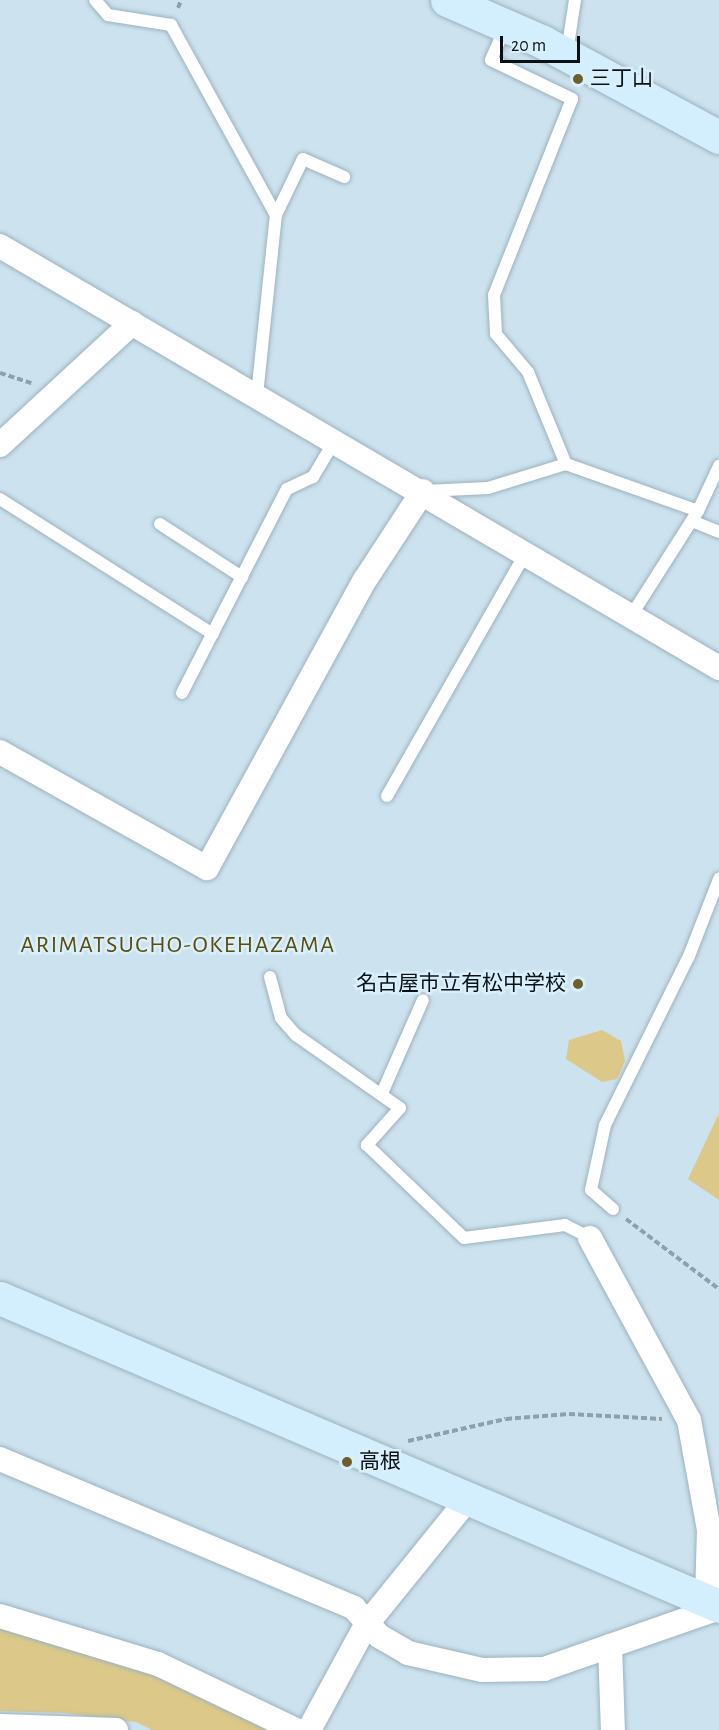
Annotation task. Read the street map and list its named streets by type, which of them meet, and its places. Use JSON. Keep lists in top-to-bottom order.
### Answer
{
  "districts": ["ARIMATSUCHO-OKEHAZAMA"],
  "places": ["三丁山", "名古屋市立有松中学校", "高根"],
  "scale_bar": "20 m"
}
